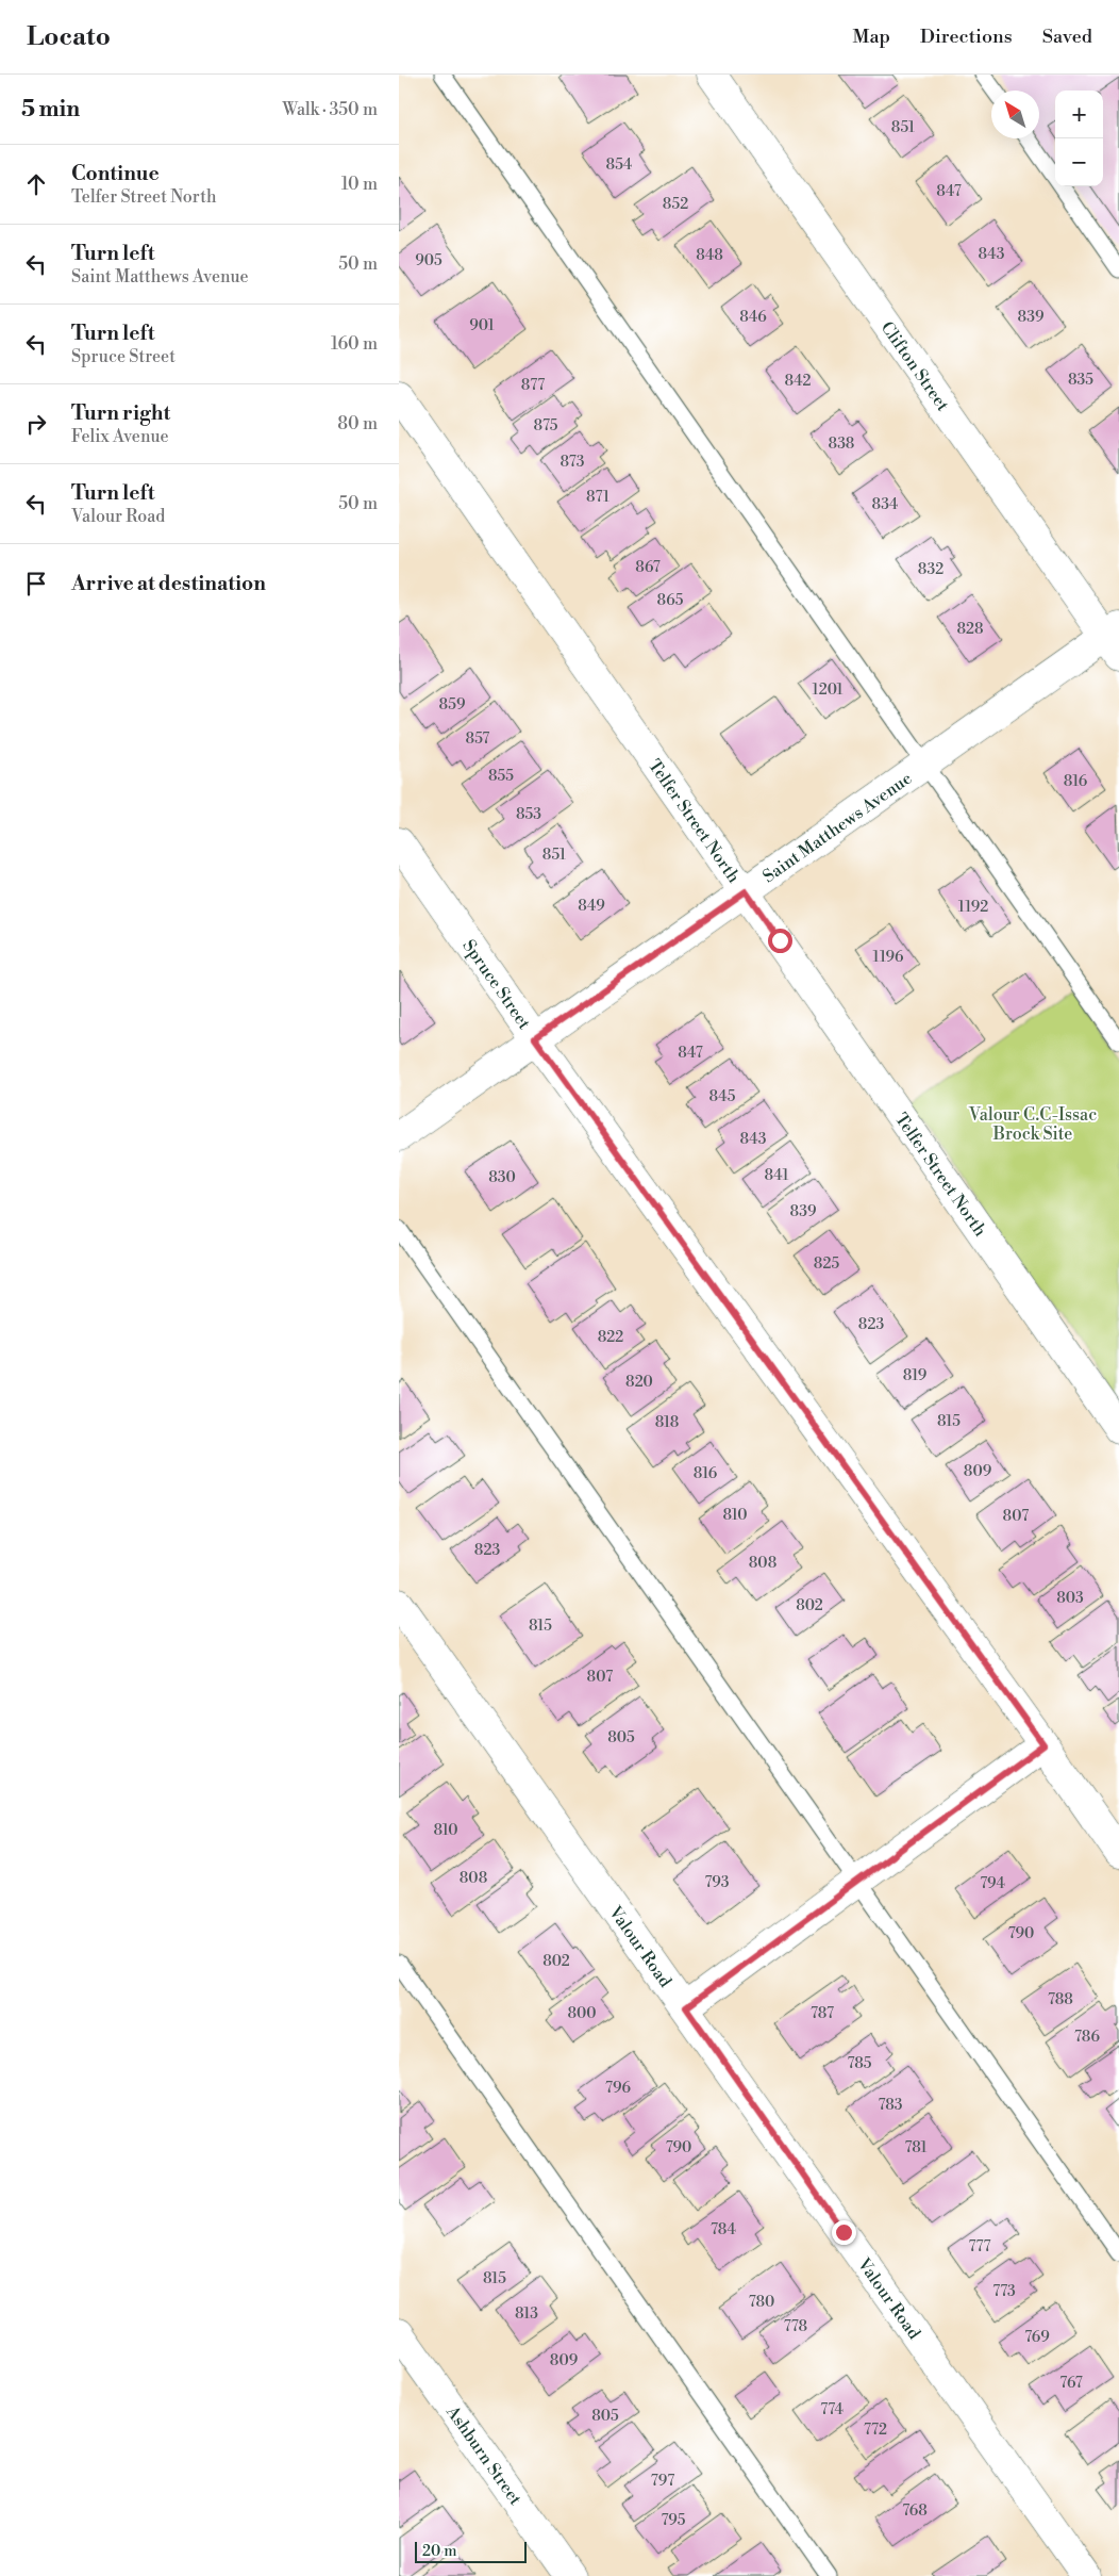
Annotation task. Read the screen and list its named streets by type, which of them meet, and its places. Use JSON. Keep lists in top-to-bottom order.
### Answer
{
  "streets": {
    "street": [
      "Clifton Street",
      "Telfer Street North",
      "Saint Matthews Avenue",
      "Spruce Street",
      "Valour Road",
      "Ashburn Street"
    ]
  },
  "crossings": [
    ["Clifton Street", "Saint Matthews Avenue"],
    ["Telfer Street North", "Saint Matthews Avenue"],
    ["Saint Matthews Avenue", "Spruce Street"]
  ],
  "parks": ["Valour C.C-Issac Brock Site"],
  "house_numbers": [
    "851",
    "854",
    "847",
    "852",
    "843",
    "848",
    "905",
    "846",
    "839",
    "901",
    "835",
    "842",
    "877",
    "875",
    "838",
    "873",
    "871",
    "834",
    "867",
    "832",
    "865",
    "828",
    "1201",
    "859",
    "857",
    "855",
    "816",
    "853",
    "851",
    "849",
    "1192",
    "1196",
    "847",
    "845",
    "843",
    "841",
    "830",
    "839",
    "825",
    "823",
    "822",
    "819",
    "820",
    "815",
    "818",
    "809",
    "816",
    "810",
    "807",
    "823",
    "808",
    "803",
    "802",
    "815",
    "807",
    "805",
    "810",
    "808",
    "793",
    "794",
    "790",
    "802",
    "788",
    "800",
    "787",
    "786",
    "785",
    "796",
    "783",
    "790",
    "781",
    "784",
    "777",
    "815",
    "773",
    "780",
    "813",
    "778",
    "769",
    "809",
    "767",
    "774",
    "805",
    "772",
    "797",
    "768",
    "795"
  ],
  "scale_bar": "20 m",
  "north": "top left",
  "page": {
    "header": "Locato",
    "nav": ["Map", "Directions", "Saved"],
    "heading": ["5 min", "Walk · 350 m"],
    "map_buttons": ["+", "−"],
    "list": [
      ["Continue", "Telfer Street North", "10 m"],
      ["Turn left", "Saint Matthews Avenue", "50 m"],
      ["Turn left", "Spruce Street", "160 m"],
      ["Turn right", "Felix Avenue", "80 m"],
      ["Turn left", "Valour Road", "50 m"],
      "Arrive at destination"
    ],
    "scale": "20 m"
  }
}
